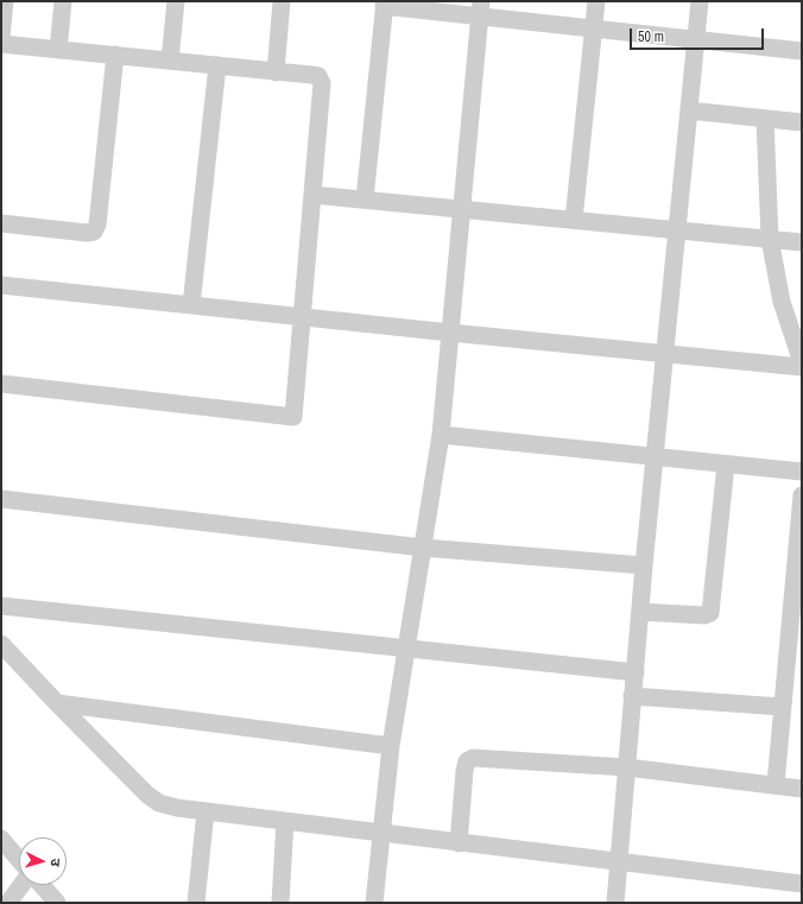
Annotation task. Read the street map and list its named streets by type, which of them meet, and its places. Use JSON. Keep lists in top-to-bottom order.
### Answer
{
  "scale_bar": "50 m",
  "north": "right"
}
